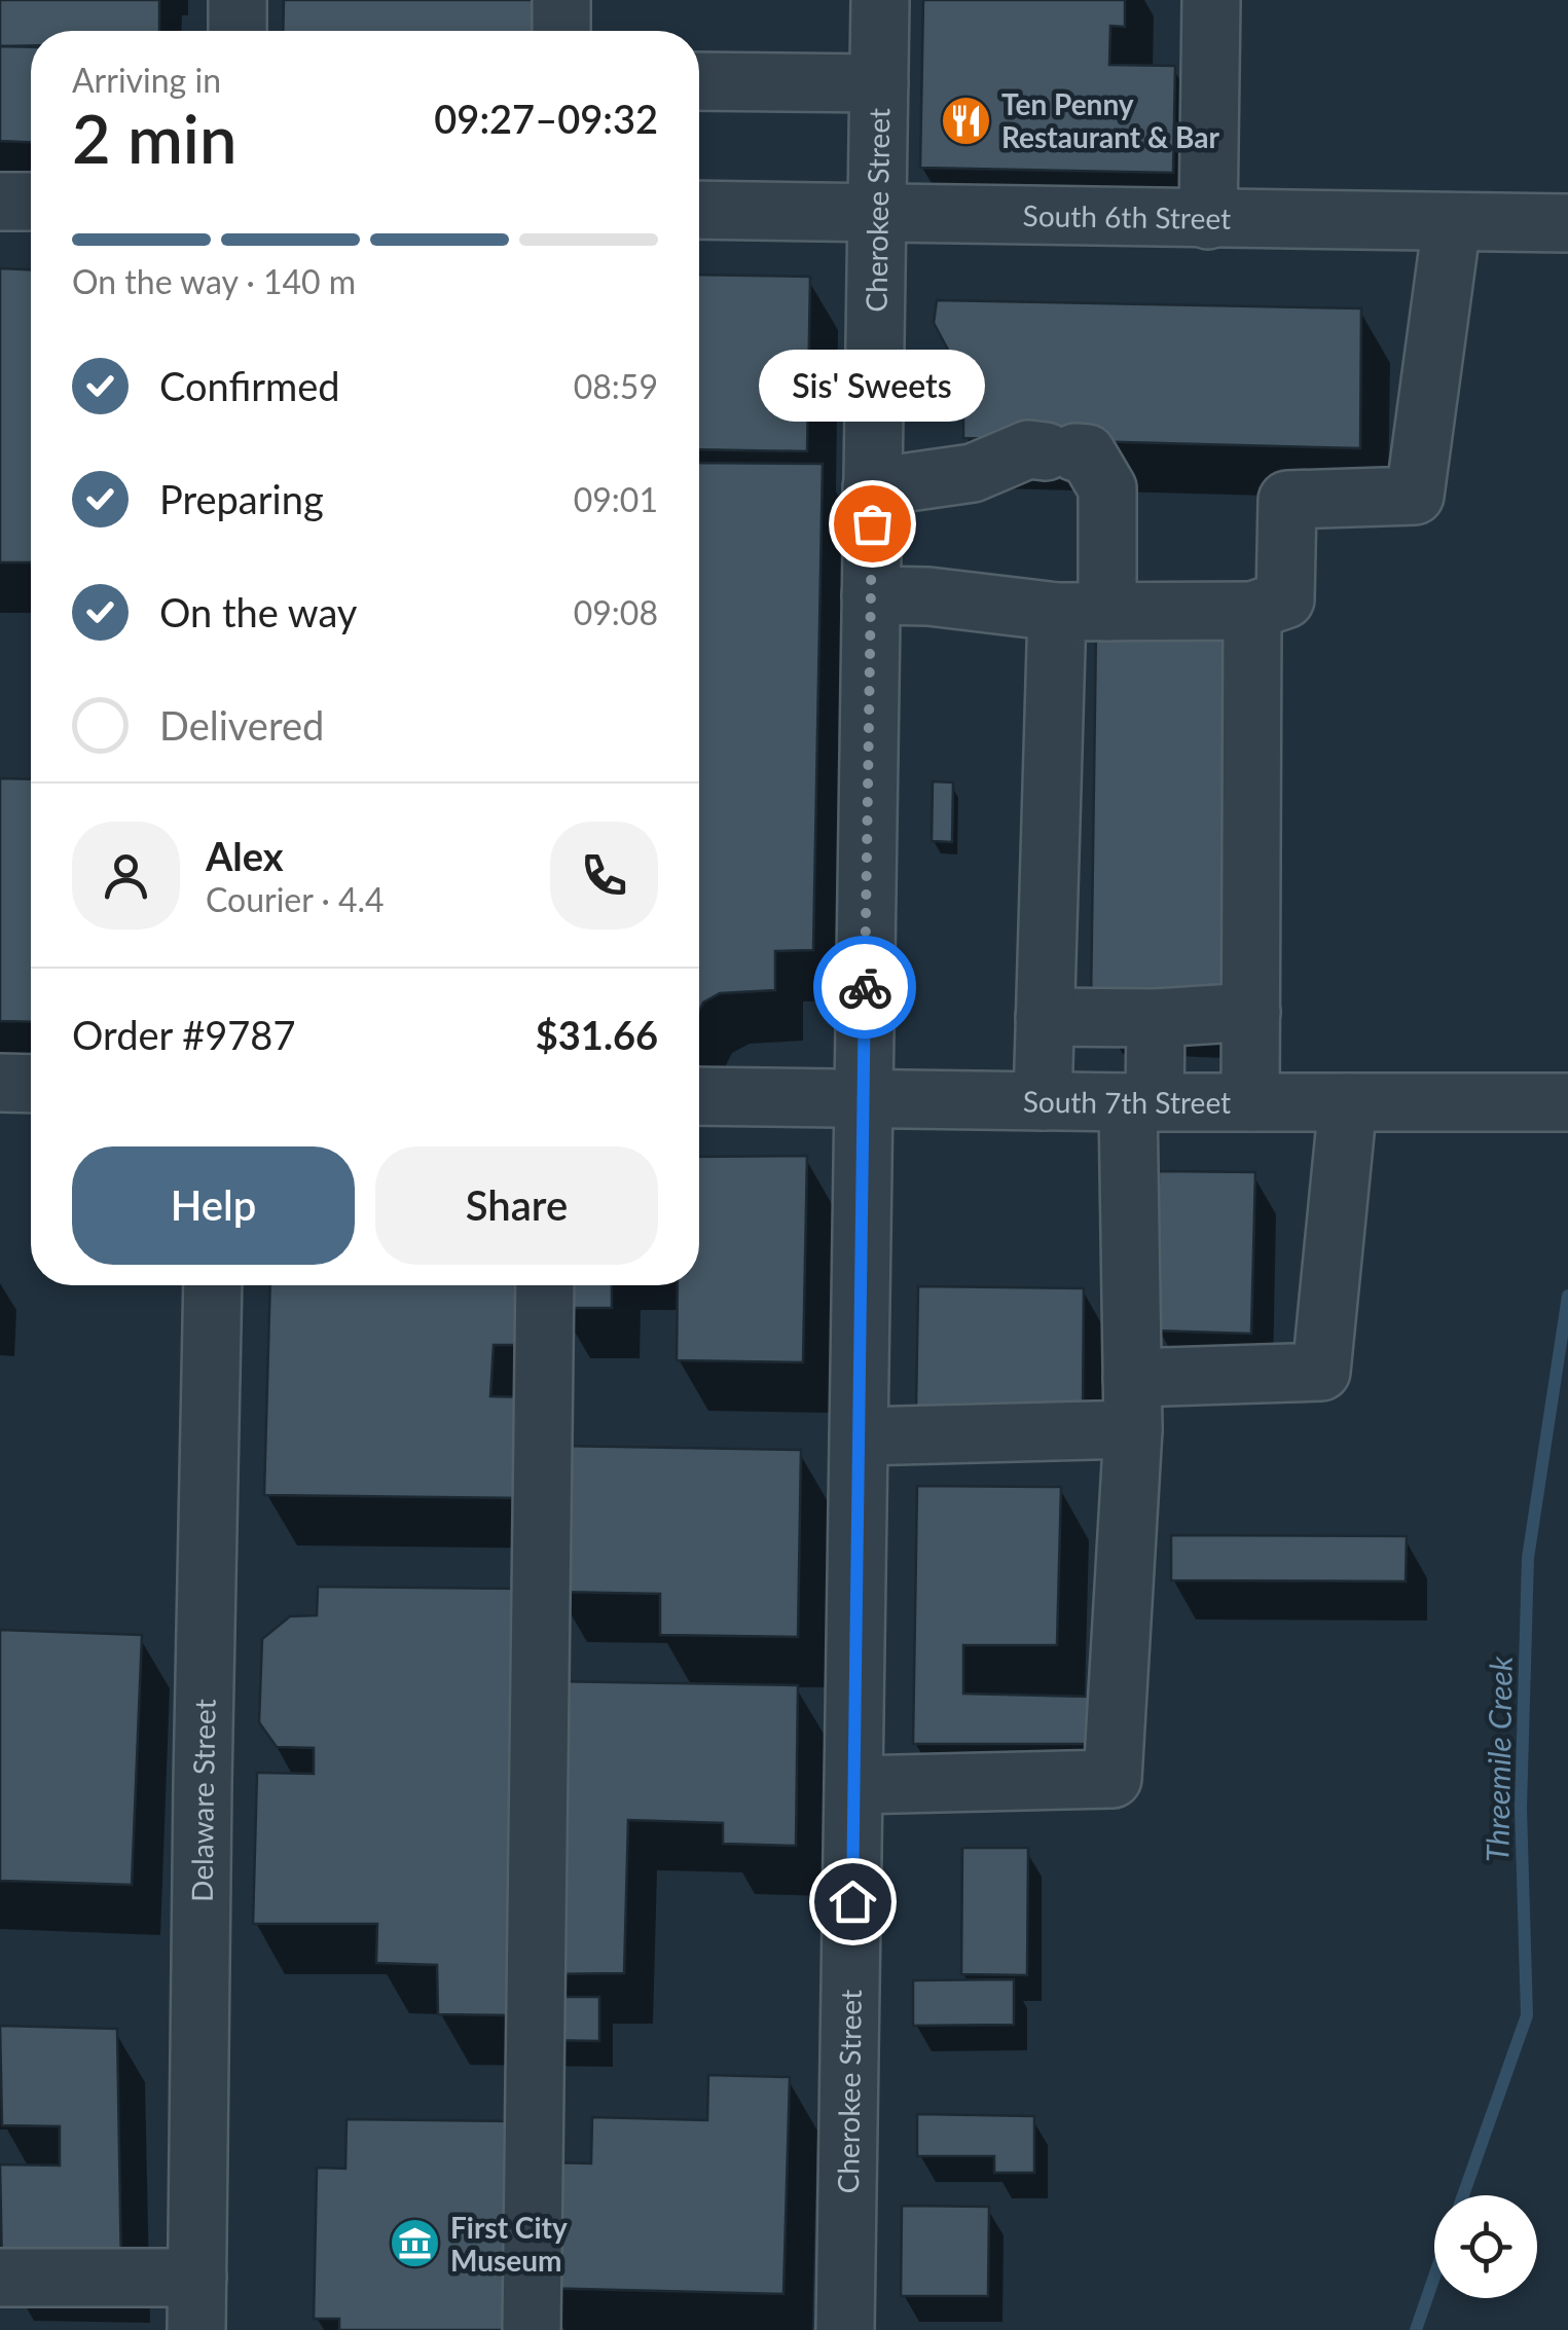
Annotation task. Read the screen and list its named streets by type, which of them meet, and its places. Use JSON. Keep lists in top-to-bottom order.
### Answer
{
  "streets": {
    "street": [
      "Cherokee Street",
      "South 6th Street",
      "South 7th Street",
      "Delaware Street"
    ]
  },
  "crossings": [
    ["Cherokee Street", "South 6th Street"],
    ["Cherokee Street", "South 7th Street"]
  ],
  "water": ["Threemile Creek"],
  "places": {
    "restaurant": ["Ten Penny Restaurant & Bar"],
    "other": ["Sis' Sweets"],
    "museum": ["First City Museum"]
  },
  "page": {
    "heading": ["2 min", "Arriving in", "09:27–09:32"],
    "panel": [
      "Alex",
      "Courier · 4.4",
      "Order #9787",
      "$31.66"
    ],
    "bar": "On the way · 140 m",
    "list": [
      ["Confirmed", "08:59"],
      ["Preparing", "09:01"],
      ["On the way", "09:08"],
      "Delivered"
    ],
    "bubble": "Sis' Sweets",
    "buttons": ["Help", "Share"]
  }
}
